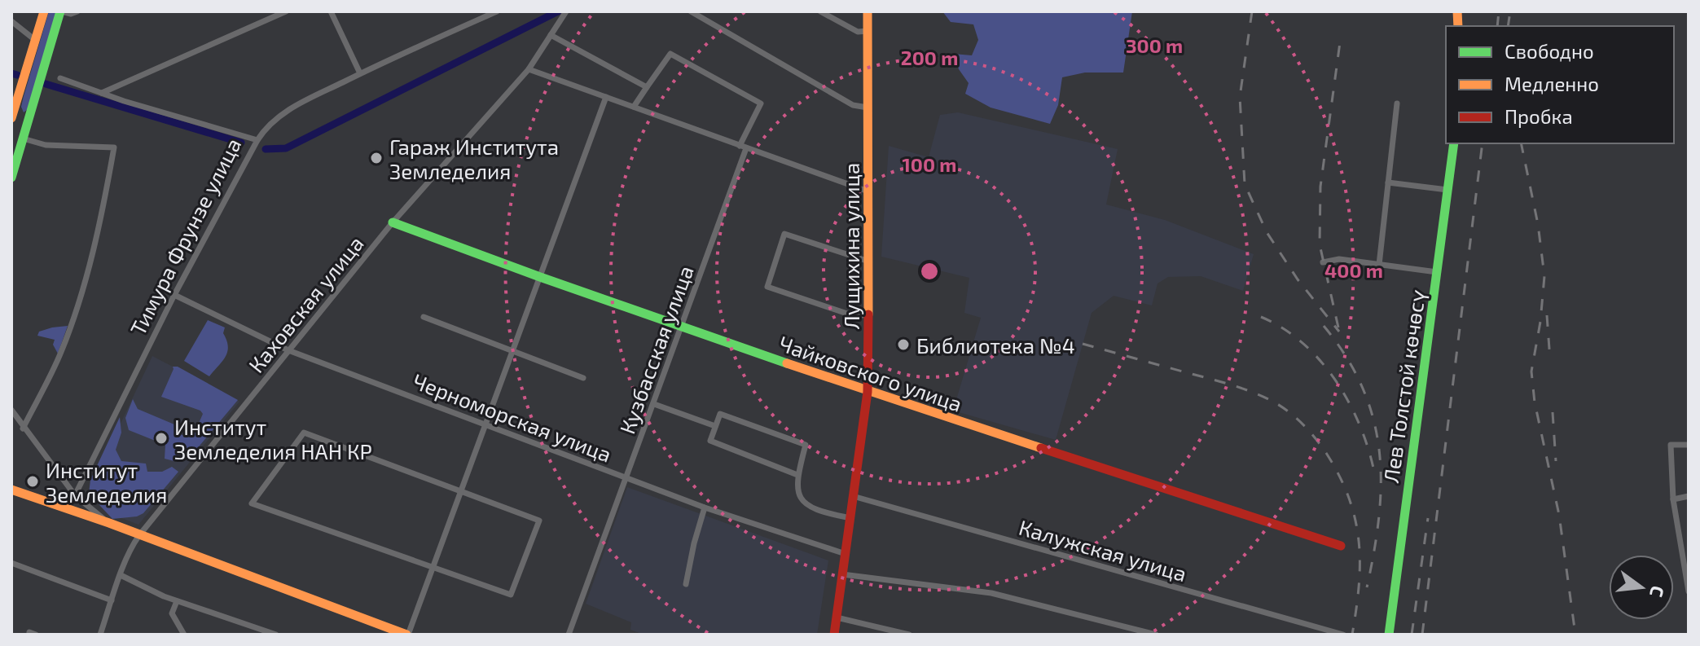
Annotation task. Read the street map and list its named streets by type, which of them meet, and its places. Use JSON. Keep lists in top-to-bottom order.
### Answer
{
  "streets": {
    "street": [
      "Тимура Фрунзе улица",
      "Лущихина улица",
      "Каховская улица",
      "Кузбасская улица",
      "Чайковского улица",
      "Лев Толстой көчөсү",
      "Черноморская улица",
      "Калужская улица"
    ]
  },
  "crossings": [
    ["Тимура Фрунзе улица", "Черноморская улица"],
    ["Лущихина улица", "Чайковского улица"],
    ["Лущихина улица", "Черноморская улица"],
    ["Лущихина улица", "Калужская улица"],
    ["Каховская улица", "Чайковского улица"],
    ["Каховская улица", "Черноморская улица"],
    ["Кузбасская улица", "Чайковского улица"],
    ["Кузбасская улица", "Черноморская улица"]
  ],
  "places": [
    "Гараж Института Земледелия",
    "Библиотека №4",
    "Институт Земледелия НАН КР",
    "Институт Земледелия"
  ],
  "legend": ["Свободно", "Медленно", "Пробка"],
  "north": "right",
  "rings": [
    "300 m",
    "200 m",
    "100 m",
    "400 m"
  ]
}
